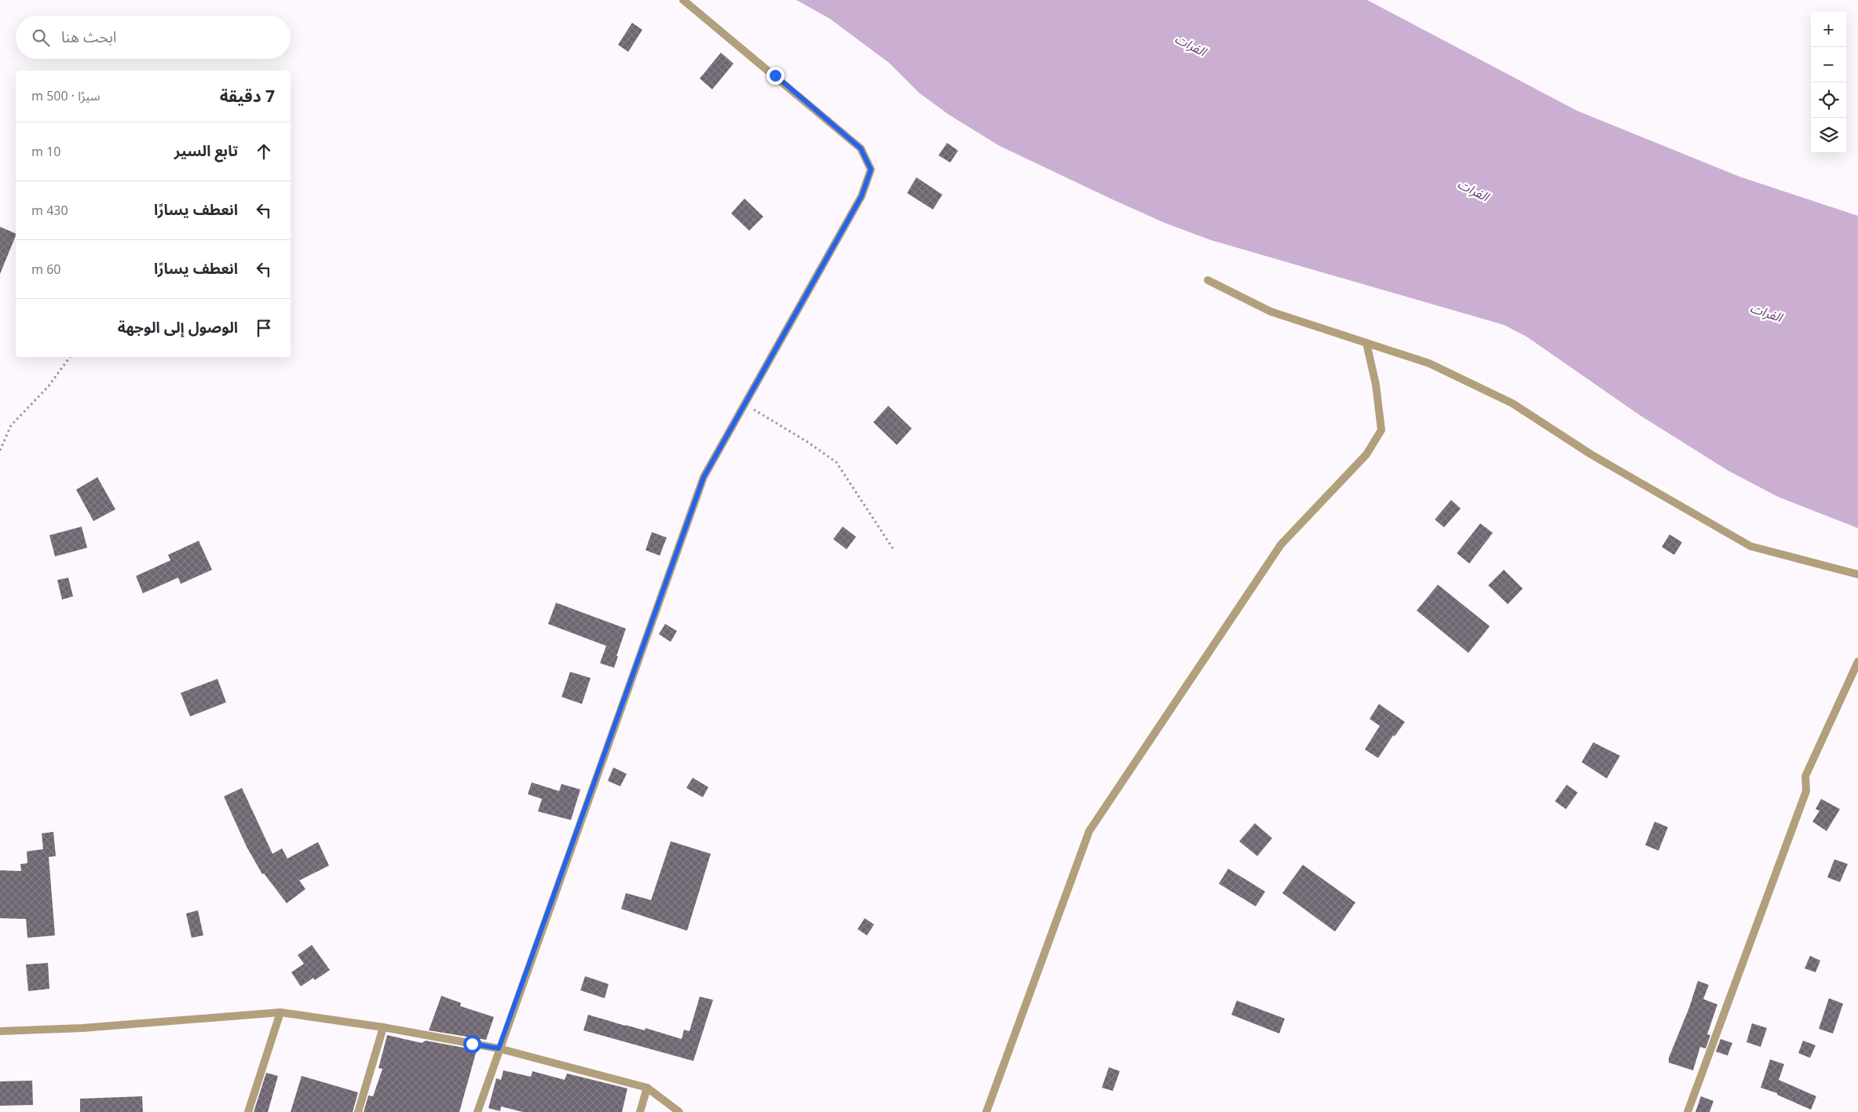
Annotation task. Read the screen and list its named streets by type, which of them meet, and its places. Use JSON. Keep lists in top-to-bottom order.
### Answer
{
  "water": ["الفرات"],
  "page": {
    "map_buttons": ["+", "−"],
    "search": "ابحث هنا",
    "heading": ["7 دقيقة", "سيرًا · 500 m"],
    "list": [
      ["تابع السير", "10 m"],
      ["انعطف يسارًا", "430 m"],
      ["انعطف يسارًا", "60 m"],
      "الوصول إلى الوجهة"
    ]
  }
}
